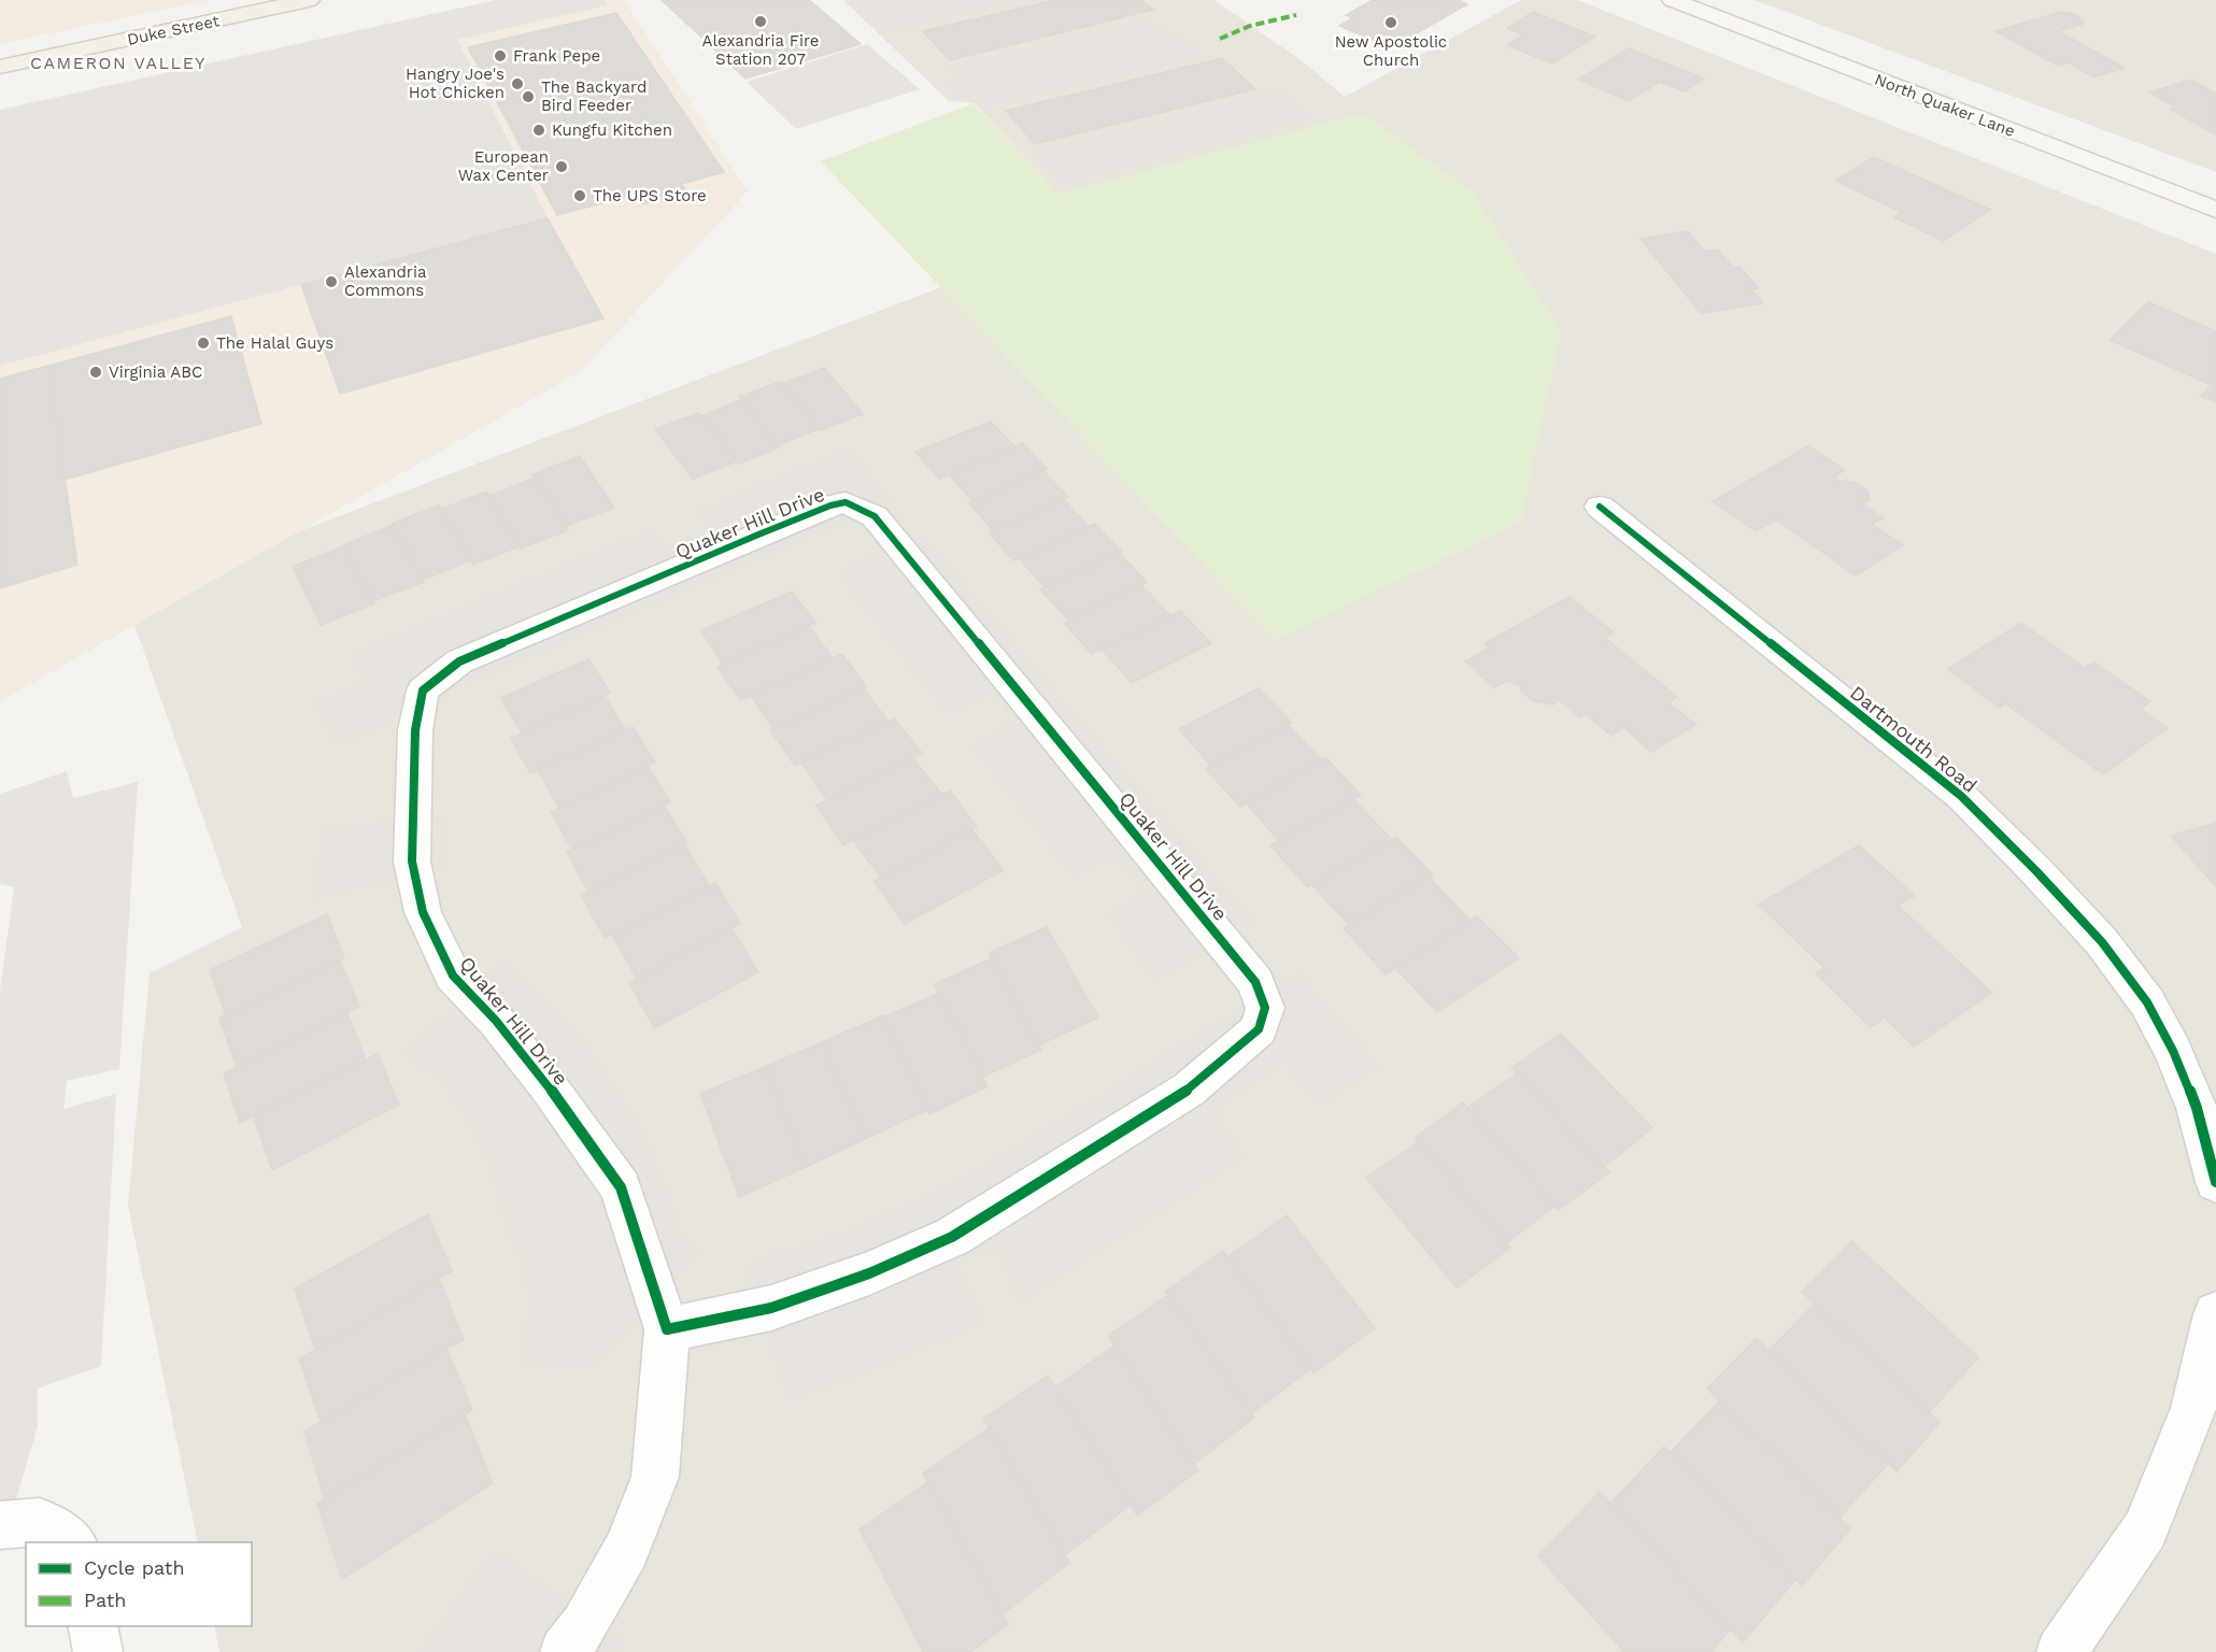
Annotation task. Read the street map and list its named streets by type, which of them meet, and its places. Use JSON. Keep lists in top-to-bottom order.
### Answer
{
  "streets": {
    "main road": ["Duke Street", "North Quaker Lane"],
    "street": ["Quaker Hill Drive", "Dartmouth Road"]
  },
  "districts": ["CAMERON VALLEY"],
  "places": [
    "Alexandria Fire Station 207",
    "New Apostolic Church",
    "Frank Pepe",
    "Hangry Joe's Hot Chicken",
    "The Backyard Bird Feeder",
    "Kungfu Kitchen",
    "European Wax Center",
    "The UPS Store",
    "Alexandria Commons",
    "The Halal Guys",
    "Virginia ABC"
  ],
  "legend": ["Cycle path", "Path"]
}
